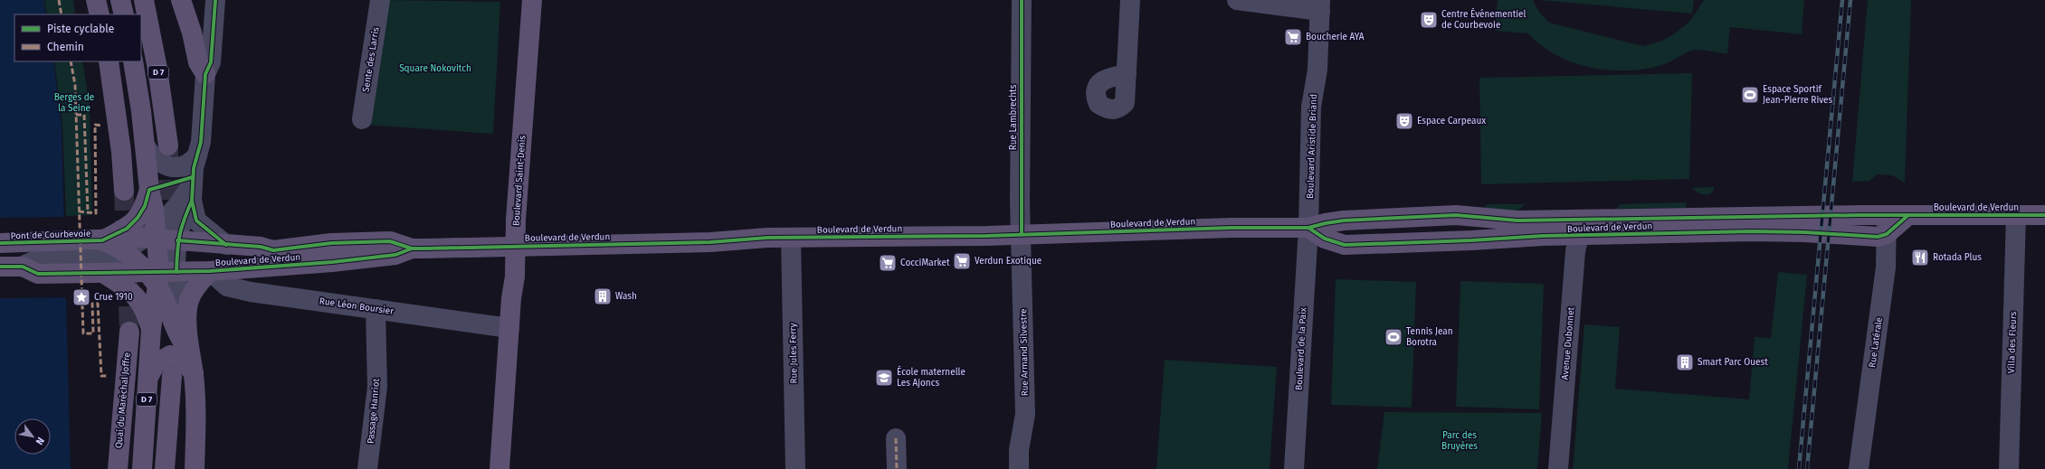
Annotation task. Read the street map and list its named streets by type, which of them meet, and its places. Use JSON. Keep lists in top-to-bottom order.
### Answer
{
  "streets": {
    "main road": [
      "D 7",
      "Boulevard Saint-Denis",
      "Boulevard de Verdun",
      "Pont de Courbevoie",
      "Quai du Maréchal Joffre"
    ],
    "street": [
      "Sente des Larris",
      "Rue Lambrechts",
      "Boulevard Aristide Briand",
      "Rue Léon Boursier",
      "Rue Latérale",
      "Villa des Fleurs",
      "Avenue Dubonnet",
      "Boulevard de la Paix",
      "Rue Armand Silvestre",
      "Rue Jules Ferry",
      "Passage Hanriot"
    ]
  },
  "crossings": [
    ["D 7", "Boulevard de Verdun"],
    ["D 7", "Pont de Courbevoie"],
    ["Rue Lambrechts", "Boulevard de Verdun"],
    ["Rue Lambrechts", "Rue Armand Silvestre"],
    ["Boulevard Aristide Briand", "Boulevard de Verdun"],
    ["Boulevard Aristide Briand", "Boulevard de la Paix"],
    ["Boulevard Saint-Denis", "Rue Léon Boursier"],
    ["Boulevard de Verdun", "Pont de Courbevoie"],
    ["Boulevard de Verdun", "Rue Léon Boursier"],
    ["Boulevard de Verdun", "Rue Latérale"],
    ["Boulevard de Verdun", "Villa des Fleurs"],
    ["Boulevard de Verdun", "Avenue Dubonnet"],
    ["Boulevard de Verdun", "Boulevard de la Paix"],
    ["Boulevard de Verdun", "Rue Armand Silvestre"],
    ["Boulevard de Verdun", "Rue Jules Ferry"],
    ["Rue Léon Boursier", "Passage Hanriot"]
  ],
  "parks": ["Square Nokovitch", "Berges de la Seine", "Parc des Bruyères"],
  "places": {
    "theatre": ["Centre Événementiel de Courbevoie", "Espace Carpeaux"],
    "supermarket": ["Boucherie AYA", "Verdun Exotique", "CocciMarket"],
    "sports": ["Espace Sportif Jean-Pierre Rives", "Tennis Jean Borotra"],
    "restaurant": ["Rotada Plus"],
    "building": ["Wash", "Smart Parc Ouest"],
    "place": ["Crue 1910"],
    "school or university": ["École maternelle Les Ajoncs"]
  },
  "legend": ["Piste cyclable", "Chemin"],
  "north": "bottom right"
}
